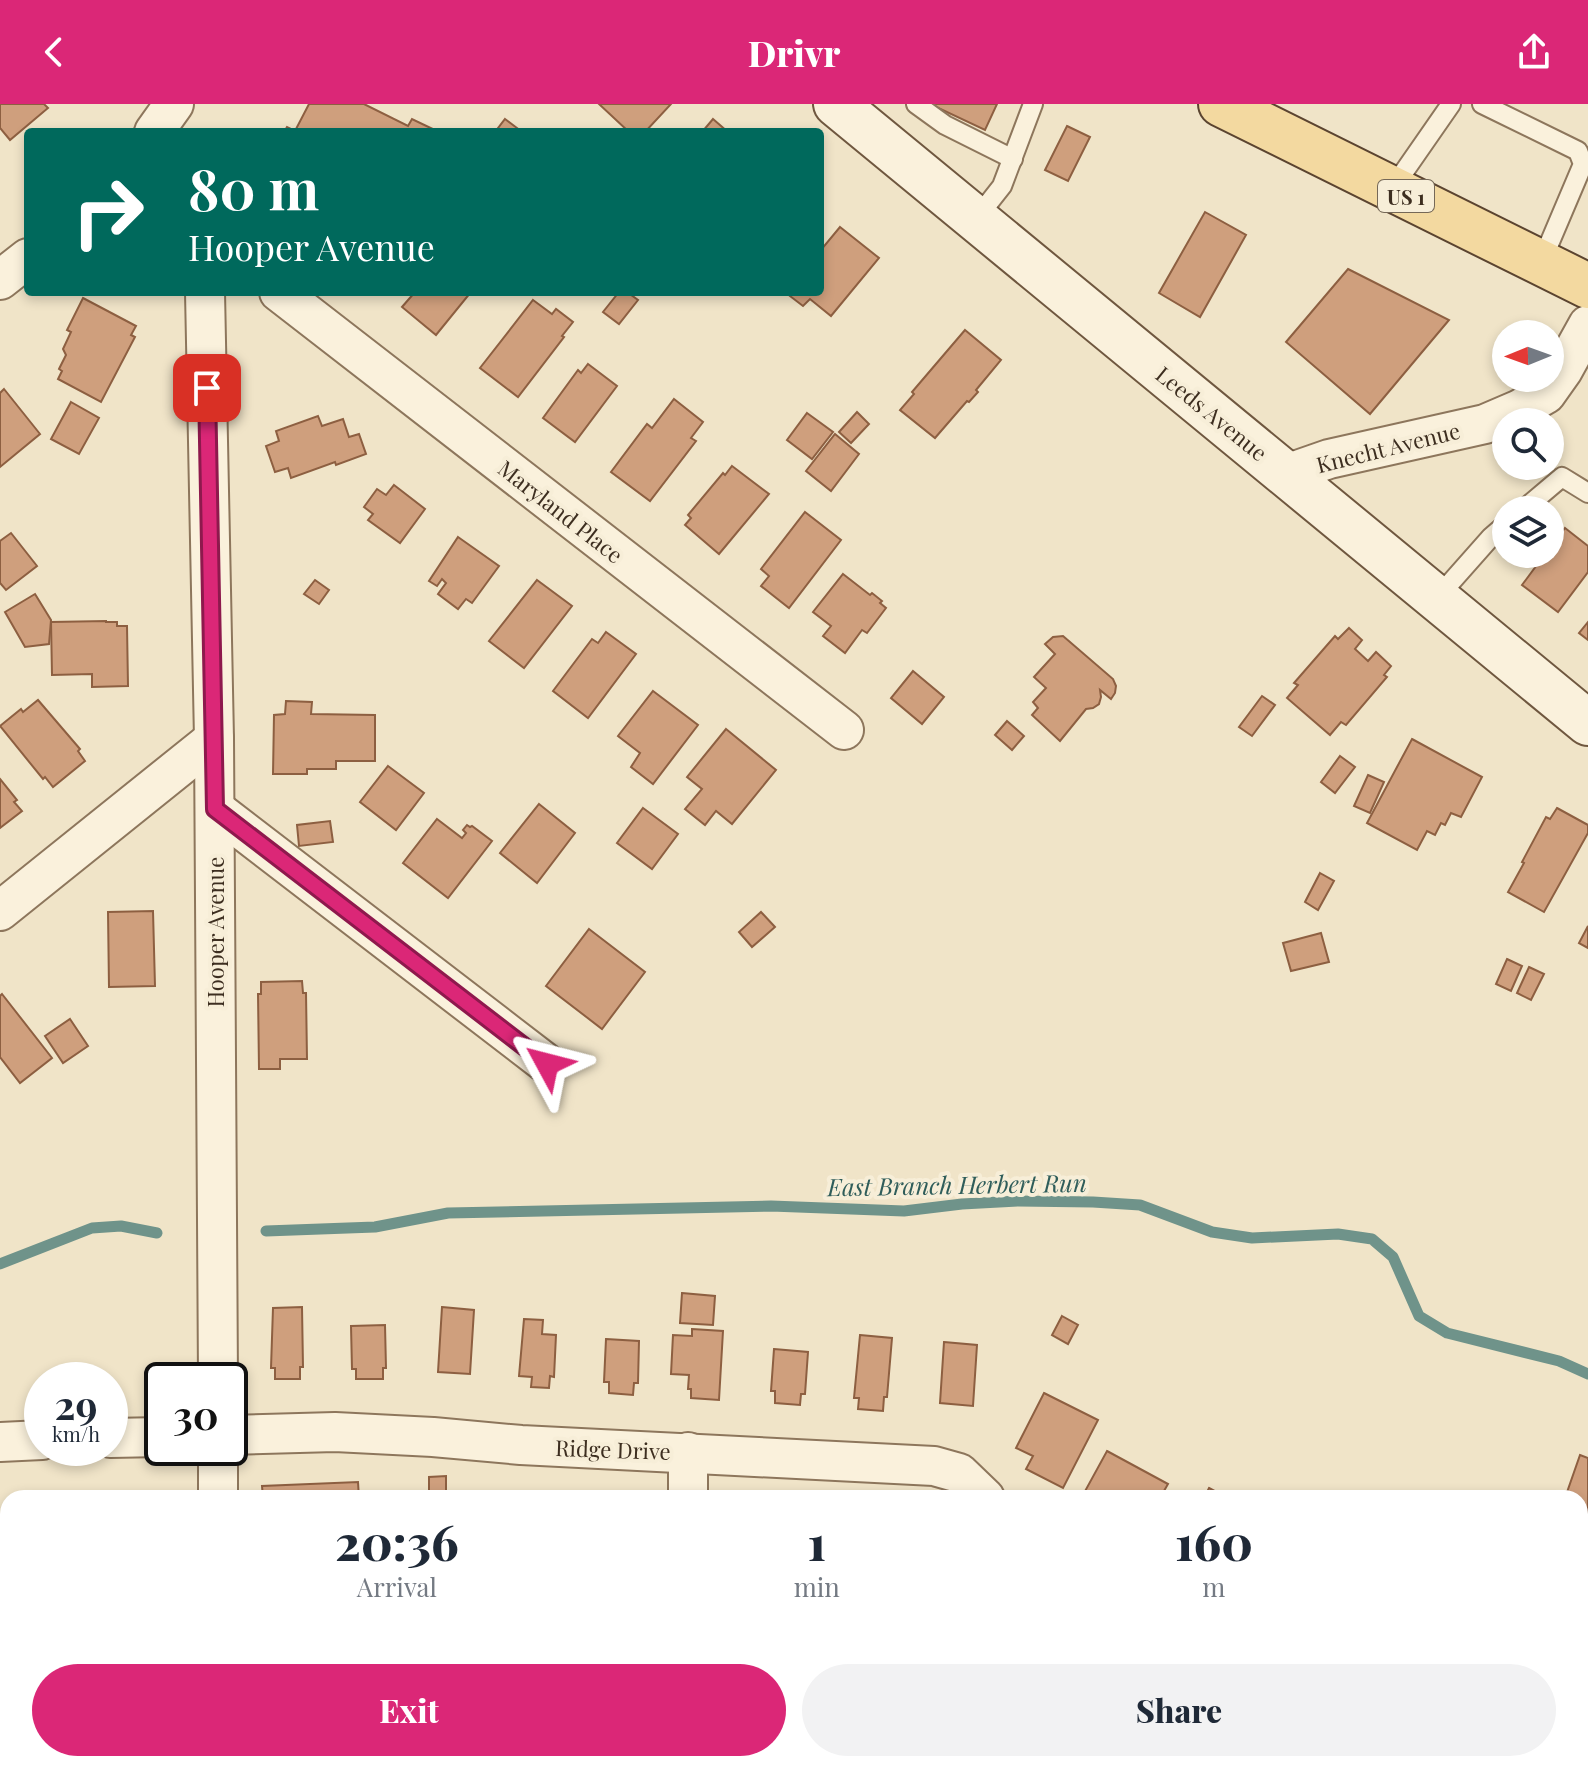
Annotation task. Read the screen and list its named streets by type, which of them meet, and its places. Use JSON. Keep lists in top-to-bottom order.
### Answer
{
  "streets": {
    "main road": ["US 1"],
    "street": [
      "Leeds Avenue",
      "Knecht Avenue",
      "Maryland Place",
      "Hooper Avenue",
      "Ridge Drive"
    ]
  },
  "crossings": [
    ["Leeds Avenue", "Knecht Avenue"]
  ],
  "water": ["East Branch Herbert Run"],
  "north": "left",
  "page": {
    "header": "Drivr",
    "turn": ["80 m", "Hooper Avenue"],
    "speed": "29 km/h",
    "limit": "30",
    "eta": [
      "20:36",
      "Arrival",
      "1",
      "min",
      "160",
      "m"
    ],
    "buttons": ["Exit", "Share"]
  }
}
